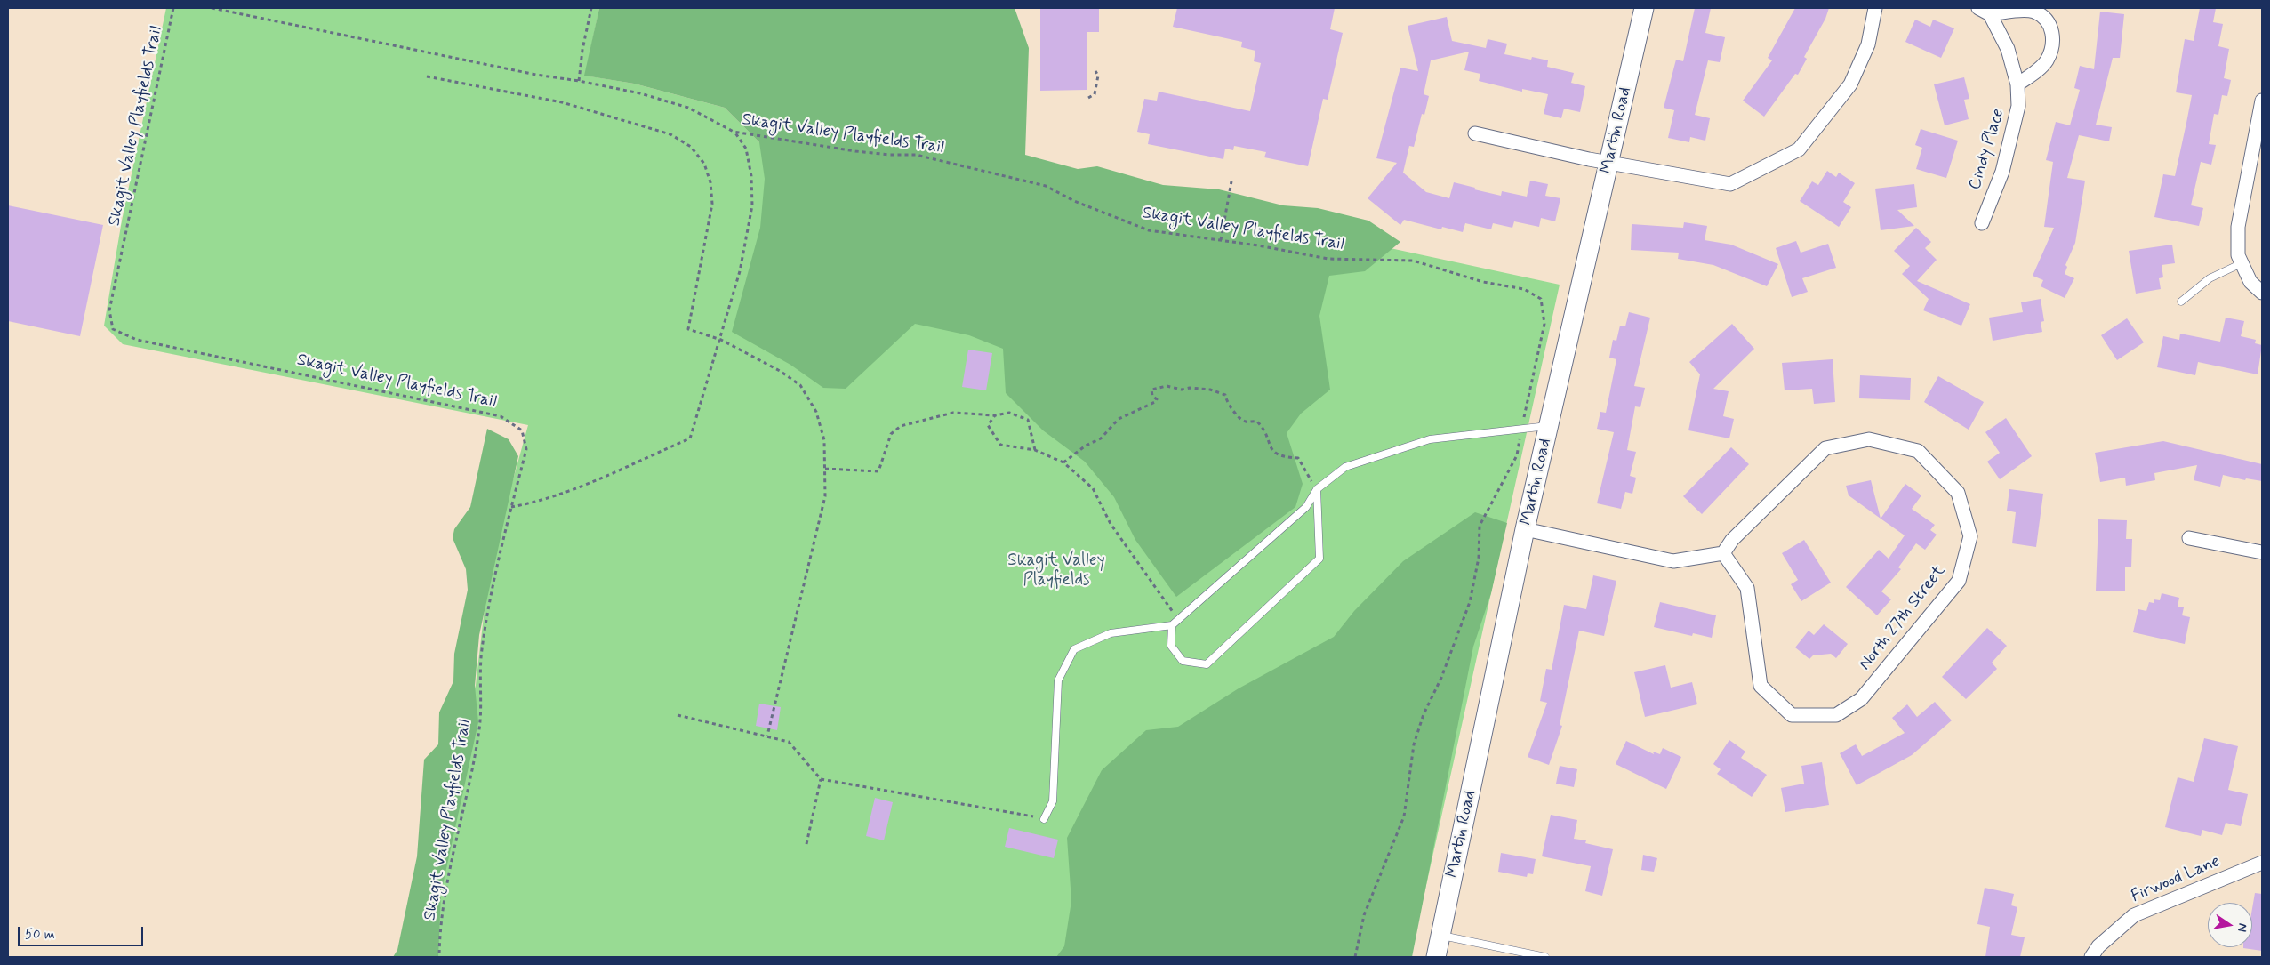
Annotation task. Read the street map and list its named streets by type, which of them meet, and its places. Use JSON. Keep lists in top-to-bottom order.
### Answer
{
  "streets": {
    "street": [
      "Martin Road",
      "Cindy Place",
      "North 27th Street",
      "Firwood Lane"
    ],
    "path": ["Skagit Valley Playfields Trail"]
  },
  "parks": ["Skagit Valley Playfields"],
  "scale_bar": "50 m",
  "north": "right"
}
